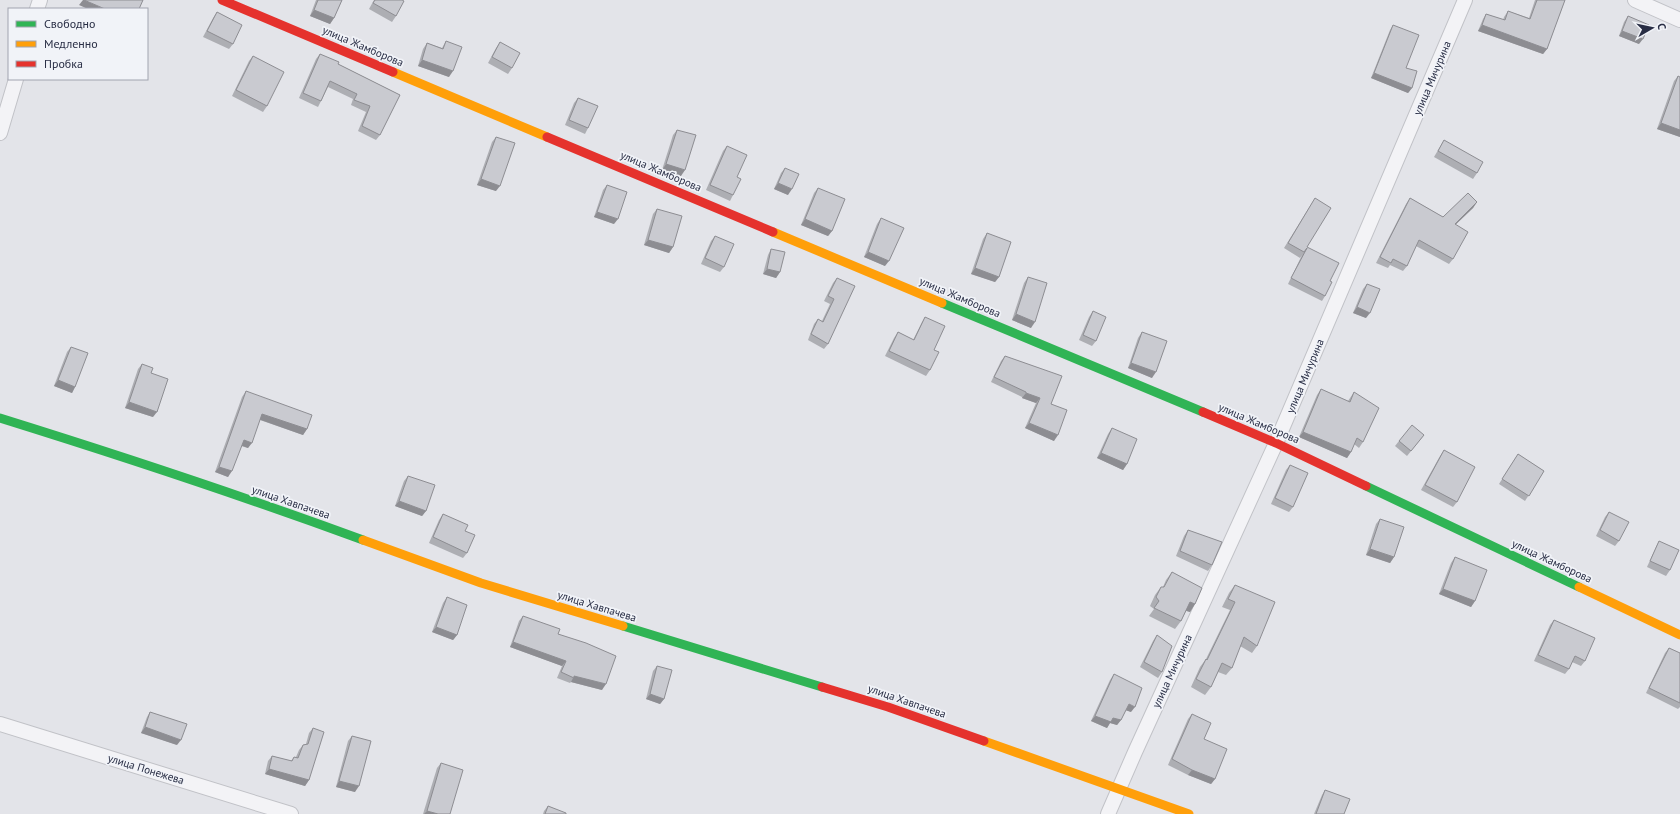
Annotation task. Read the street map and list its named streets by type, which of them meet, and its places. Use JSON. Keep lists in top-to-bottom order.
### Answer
{
  "streets": {
    "street": [
      "улица Жамборова",
      "улица Мичурина",
      "улица Хавпачева",
      "улица Понежева"
    ]
  },
  "crossings": [
    ["улица Жамборова", "улица Мичурина"],
    ["улица Мичурина", "улица Хавпачева"]
  ],
  "legend": ["Свободно", "Медленно", "Пробка"],
  "north": "right"
}
